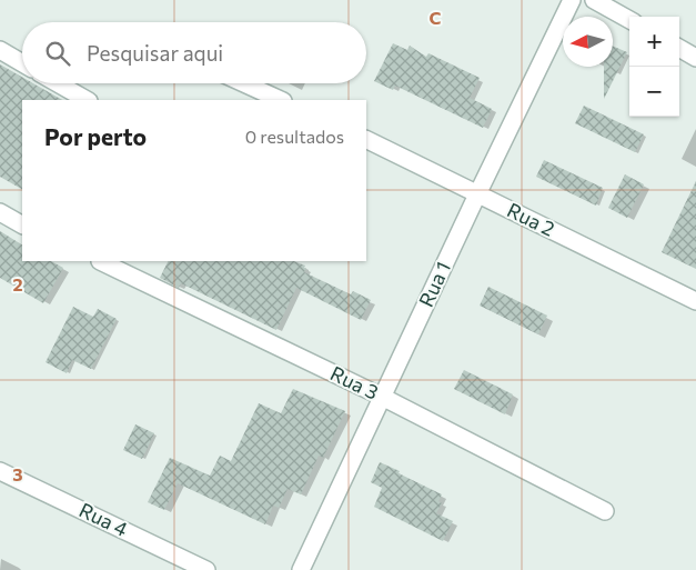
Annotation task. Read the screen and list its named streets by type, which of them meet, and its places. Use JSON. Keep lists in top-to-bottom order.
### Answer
{
  "streets": {
    "street": [
      "Rua 2",
      "Rua 1",
      "Rua 3",
      "Rua 4"
    ]
  },
  "crossings": [
    ["Rua 2", "Rua 1"],
    ["Rua 1", "Rua 3"]
  ],
  "north": "left",
  "page": {
    "map_buttons": ["+", "−"],
    "search": "Pesquisar aqui",
    "heading": ["Por perto", "0 resultados"]
  },
  "grid": {
    "columns": ["C"],
    "rows": ["2", "3"]
  }
}
